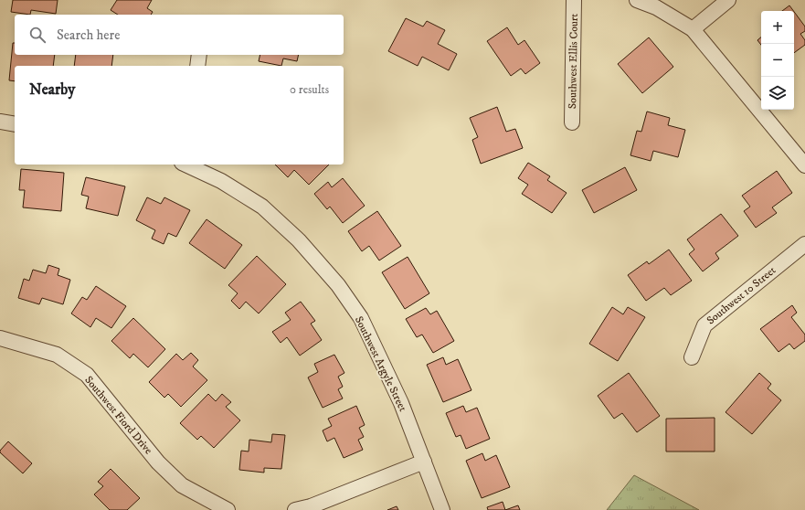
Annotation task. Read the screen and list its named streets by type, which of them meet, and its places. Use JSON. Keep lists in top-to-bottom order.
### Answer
{
  "streets": {
    "street": [
      "Southwest Ellis Court",
      "Southwest 10 Street",
      "Southwest Argyle Street",
      "Southwest Fiord Drive"
    ]
  },
  "page": {
    "map_buttons": ["+", "−"],
    "search": "Search here",
    "heading": ["Nearby", "0 results"]
  }
}
